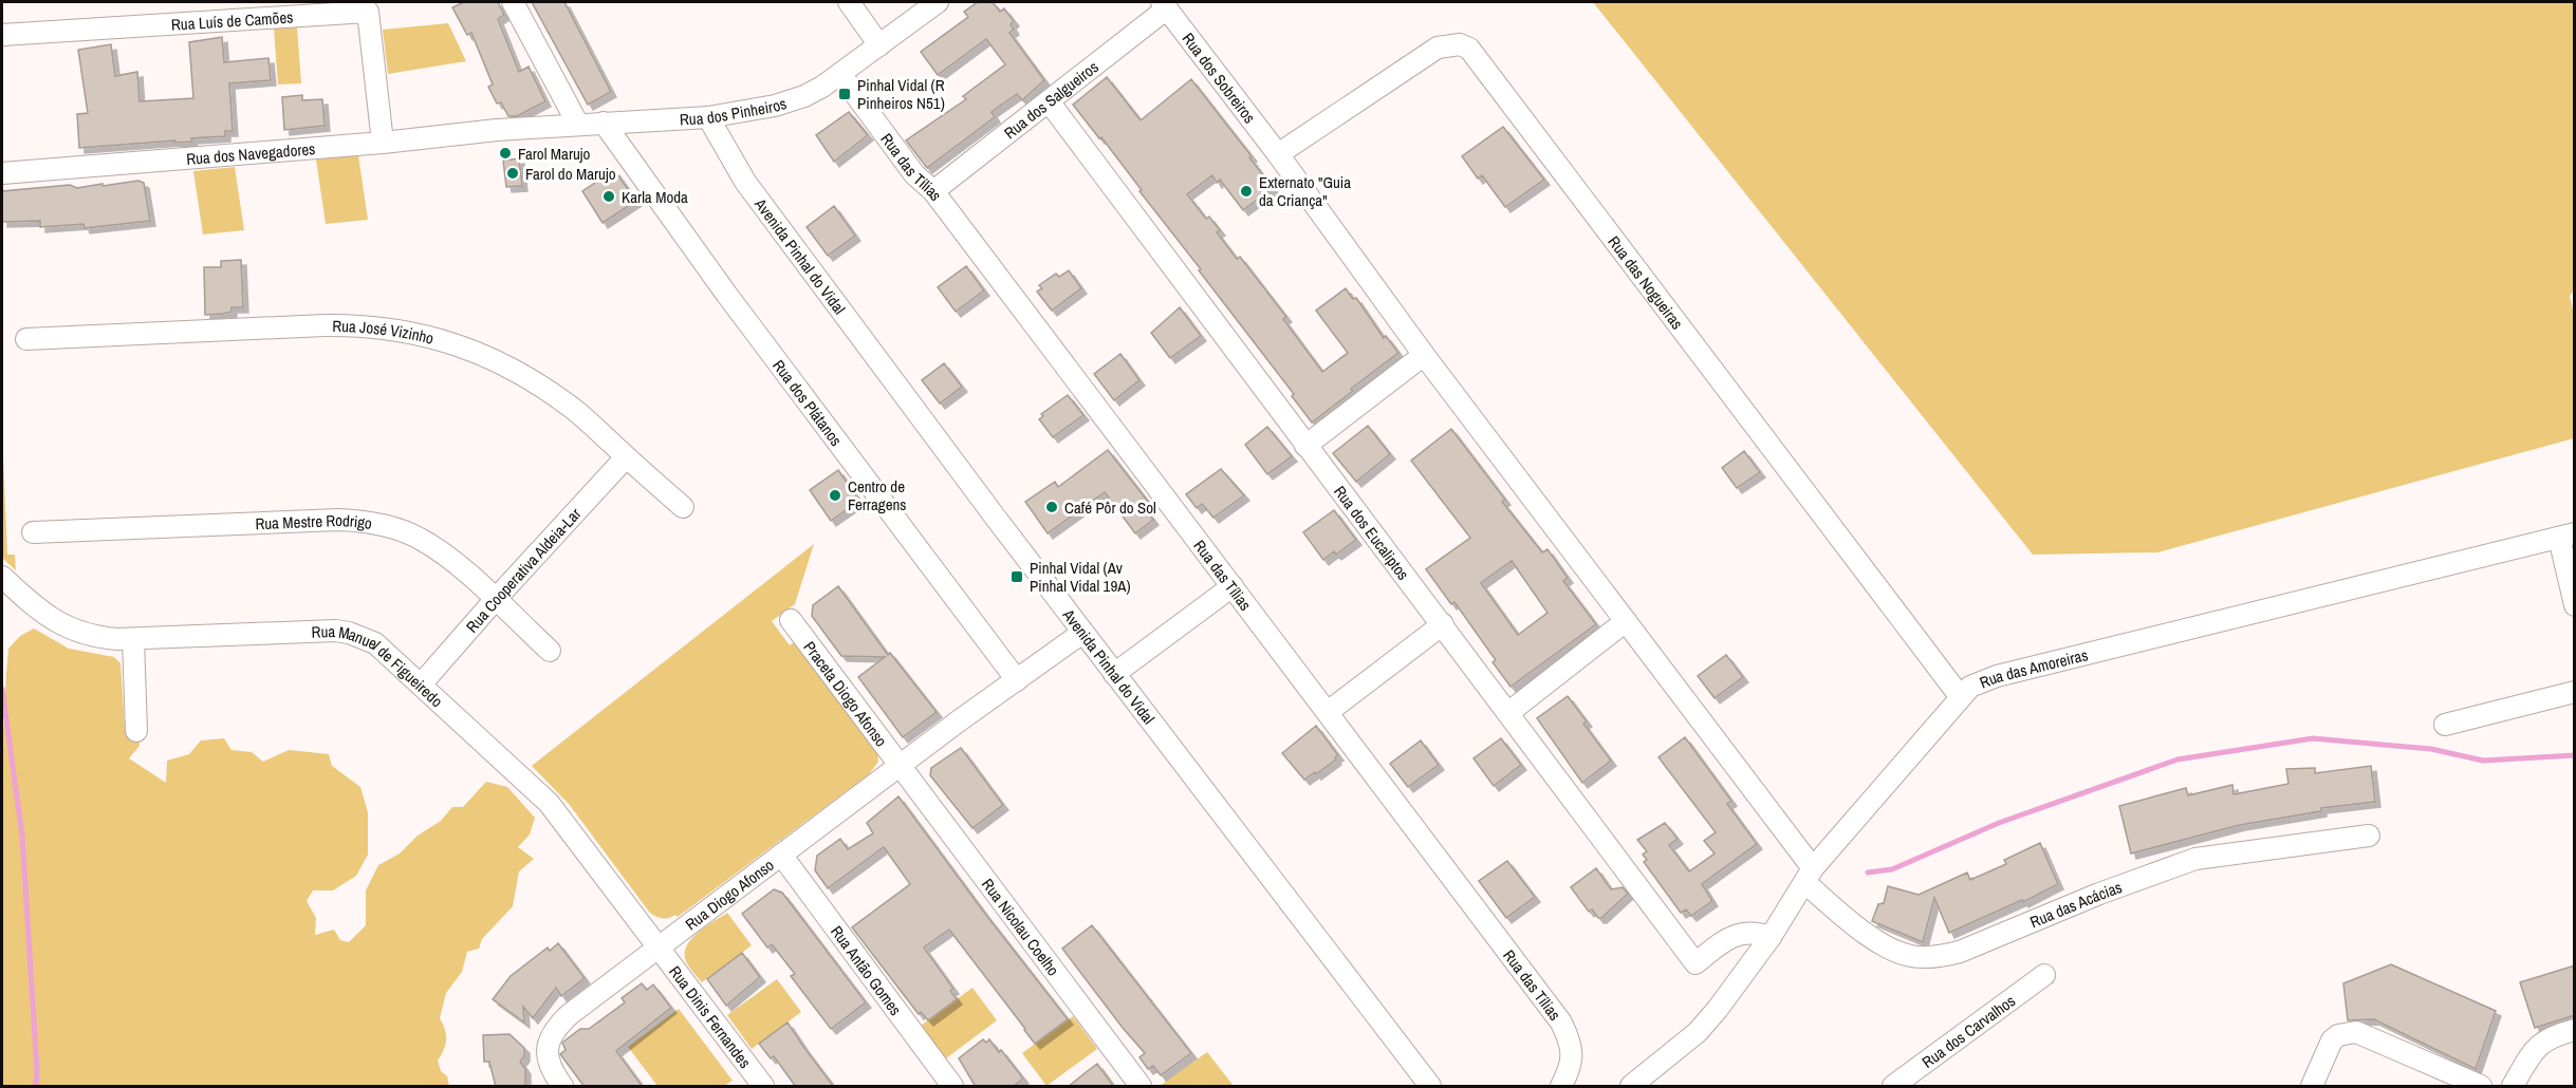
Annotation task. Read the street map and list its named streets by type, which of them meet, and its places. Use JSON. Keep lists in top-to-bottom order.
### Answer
{
  "streets": {
    "street": [
      "Rua Luís de Camões",
      "Rua dos Sobreiros",
      "Rua dos Salgueiros",
      "Rua dos Pinheiros",
      "Rua dos Navegadores",
      "Rua das Tílias",
      "Avenida Pinhal do Vidal",
      "Rua das Nogueiras",
      "Rua José Vizinho",
      "Rua dos Plátanos",
      "Rua Mestre Rodrigo",
      "Rua dos Eucaliptos",
      "Rua Cooperativa Aldeia-Lar",
      "Rua das Amoreiras",
      "Rua Manuel de Figueiredo",
      "Praceta Diogo Afonso",
      "Rua Diogo Afonso",
      "Rua das Acácias",
      "Rua Nicolau Coelho",
      "Rua Antão Gomes",
      "Rua Dinis Fernandes",
      "Rua dos Carvalhos"
    ]
  },
  "crossings": [
    ["Rua Luís de Camões", "Rua dos Navegadores"],
    ["Rua dos Sobreiros", "Rua dos Salgueiros"],
    ["Rua dos Sobreiros", "Rua das Nogueiras"],
    ["Rua dos Sobreiros", "Rua das Acácias"],
    ["Rua dos Salgueiros", "Rua das Tílias"],
    ["Rua dos Salgueiros", "Rua dos Eucaliptos"],
    ["Rua dos Pinheiros", "Rua dos Navegadores"],
    ["Rua dos Pinheiros", "Rua das Tílias"],
    ["Rua dos Pinheiros", "Avenida Pinhal do Vidal"],
    ["Rua dos Pinheiros", "Rua dos Plátanos"],
    ["Avenida Pinhal do Vidal", "Rua Diogo Afonso"],
    ["Rua das Nogueiras", "Rua das Amoreiras"],
    ["Rua José Vizinho", "Rua Cooperativa Aldeia-Lar"],
    ["Rua dos Plátanos", "Rua Diogo Afonso"],
    ["Rua Mestre Rodrigo", "Rua Cooperativa Aldeia-Lar"],
    ["Rua dos Eucaliptos", "Rua das Amoreiras"],
    ["Rua Cooperativa Aldeia-Lar", "Rua Manuel de Figueiredo"],
    ["Rua das Amoreiras", "Rua das Acácias"],
    ["Rua Manuel de Figueiredo", "Rua Diogo Afonso"],
    ["Rua Manuel de Figueiredo", "Rua Dinis Fernandes"],
    ["Praceta Diogo Afonso", "Rua Diogo Afonso"],
    ["Praceta Diogo Afonso", "Rua Nicolau Coelho"],
    ["Rua Diogo Afonso", "Rua Nicolau Coelho"],
    ["Rua Diogo Afonso", "Rua Antão Gomes"],
    ["Rua Diogo Afonso", "Rua Dinis Fernandes"]
  ],
  "places": {
    "transit": ["Pinhal Vidal (R Pinheiros N51)", "Pinhal Vidal (Av Pinhal Vidal 19A)"],
    "other": [
      "Farol Marujo",
      "Farol do Marujo",
      "Externato \"Guia da Criança\"",
      "Karla Moda",
      "Centro de Ferragens",
      "Café Pôr do Sol"
    ]
  }
}
